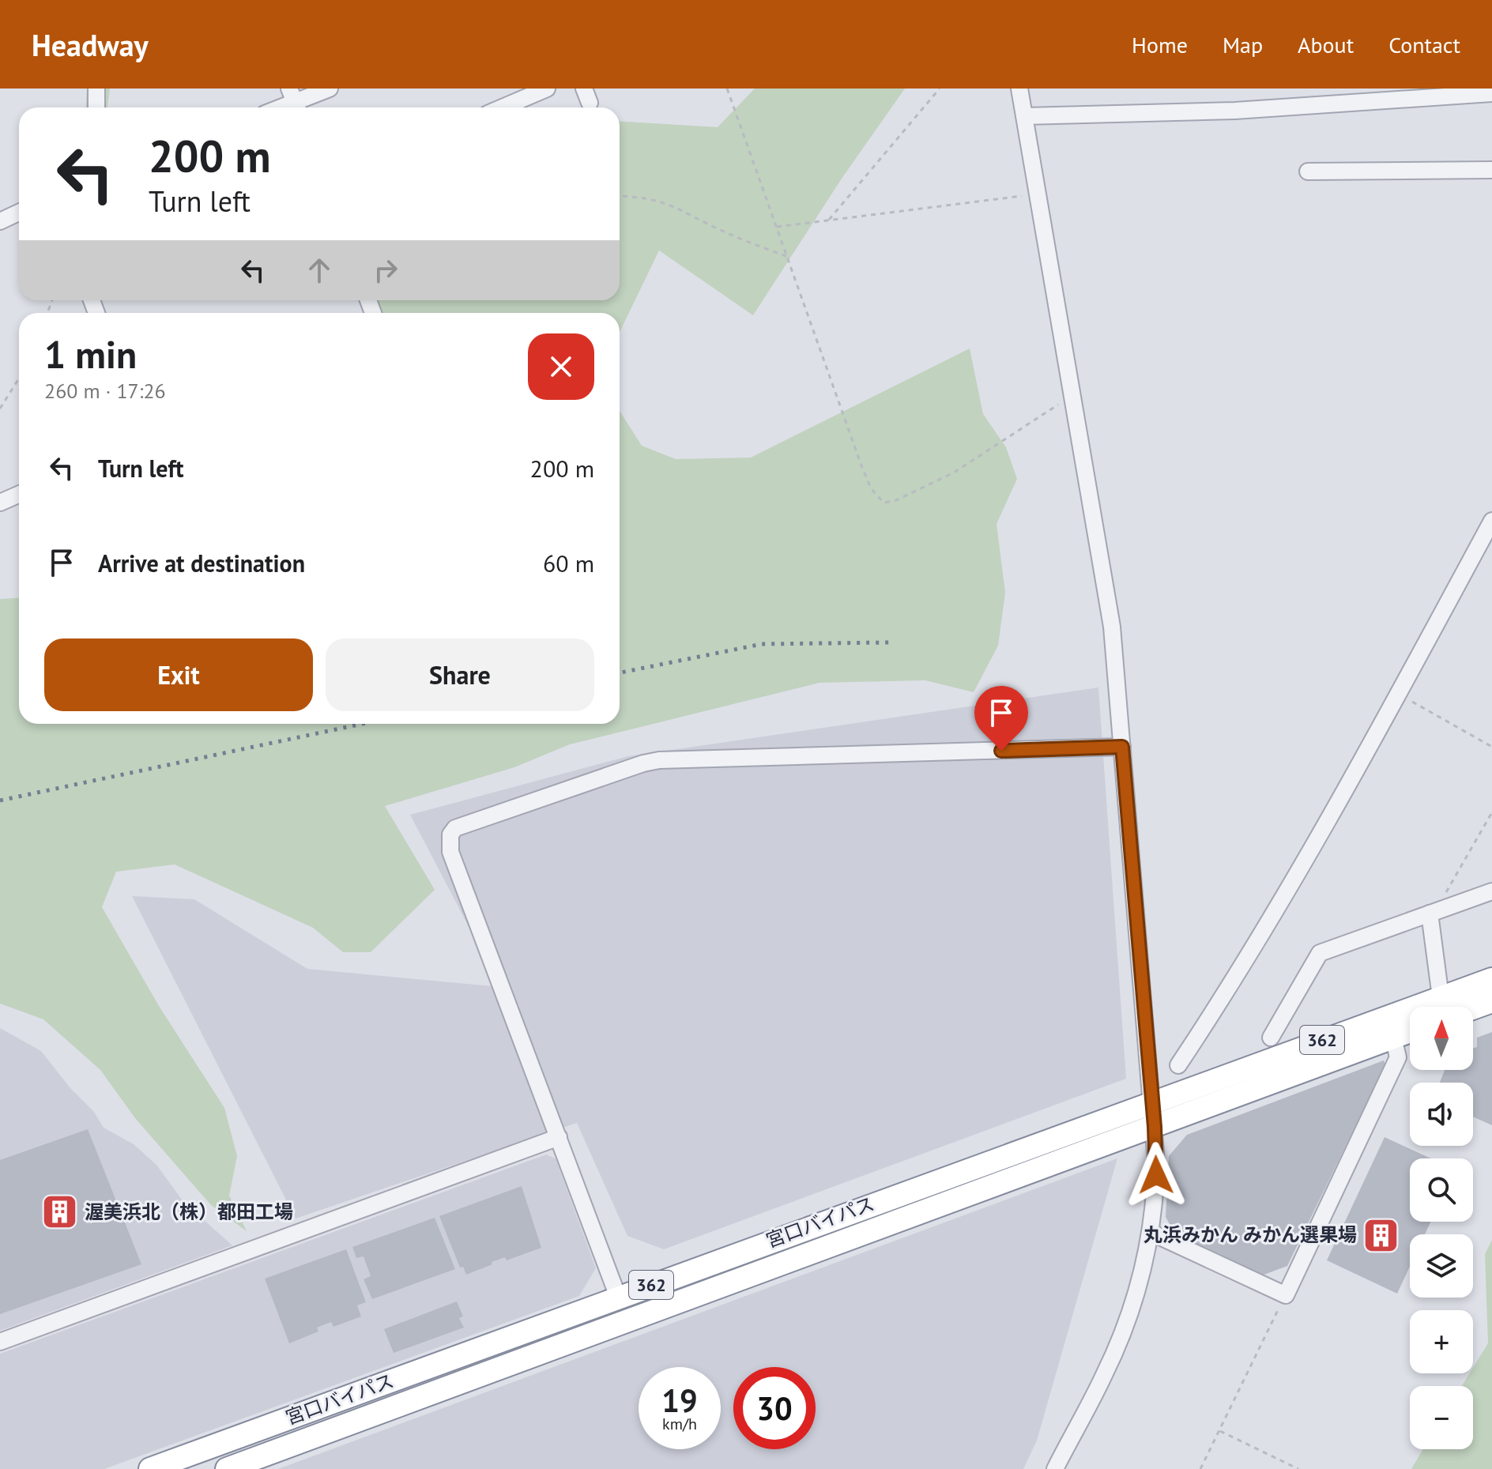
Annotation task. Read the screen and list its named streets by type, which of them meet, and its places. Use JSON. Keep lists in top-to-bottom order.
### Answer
{
  "streets": {
    "highway": ["362", "宮口バイパス"]
  },
  "places": {
    "building": ["渥美浜北（株）都田工場", "丸浜みかん みかん選果場"]
  },
  "north": "top",
  "page": {
    "header": "Headway",
    "nav": [
      "Home",
      "Map",
      "About",
      "Contact"
    ],
    "turn": ["200 m", "Turn left"],
    "heading": ["1 min", "260 m · 17:26"],
    "list": [
      {
        "name": "Turn left",
        "value": "200 m"
      },
      {
        "name": "Arrive at destination",
        "value": "60 m"
      }
    ],
    "buttons": ["Exit", "Share"],
    "map_buttons": ["+", "−"],
    "speed": "19 km/h",
    "limit": "30"
  }
}
